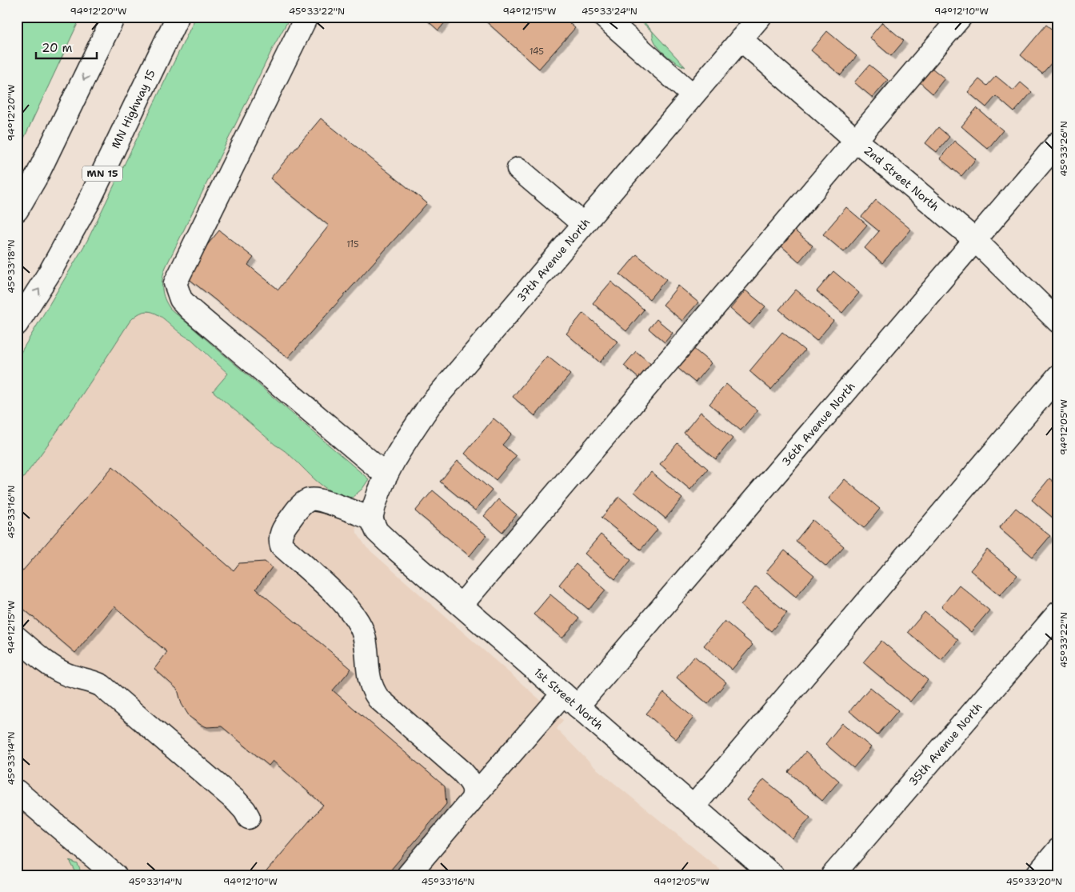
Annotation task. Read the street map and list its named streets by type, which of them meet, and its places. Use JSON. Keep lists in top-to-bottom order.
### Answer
{
  "streets": {
    "main road": [
      "MN Highway 15",
      "MN 15",
      "2nd Street North",
      "37th Avenue North",
      "36th Avenue North",
      "1st Street North",
      "35th Avenue North"
    ]
  },
  "crossings": [
    ["2nd Street North", "37th Avenue North"],
    ["2nd Street North", "36th Avenue North"],
    ["37th Avenue North", "1st Street North"],
    ["36th Avenue North", "1st Street North"]
  ],
  "house_numbers": ["145", "115"],
  "scale_bar": "20 m",
  "coordinates": [
    "94°12'20\"W",
    "45°33'22\"N",
    "94°12'15\"W",
    "45°33'24\"N",
    "94°12'10\"W",
    "45°33'26\"N",
    "45°33'18\"N",
    "94°12'05\"W",
    "45°33'16\"N",
    "45°33'14\"N",
    "45°33'20\"N"
  ]
}
